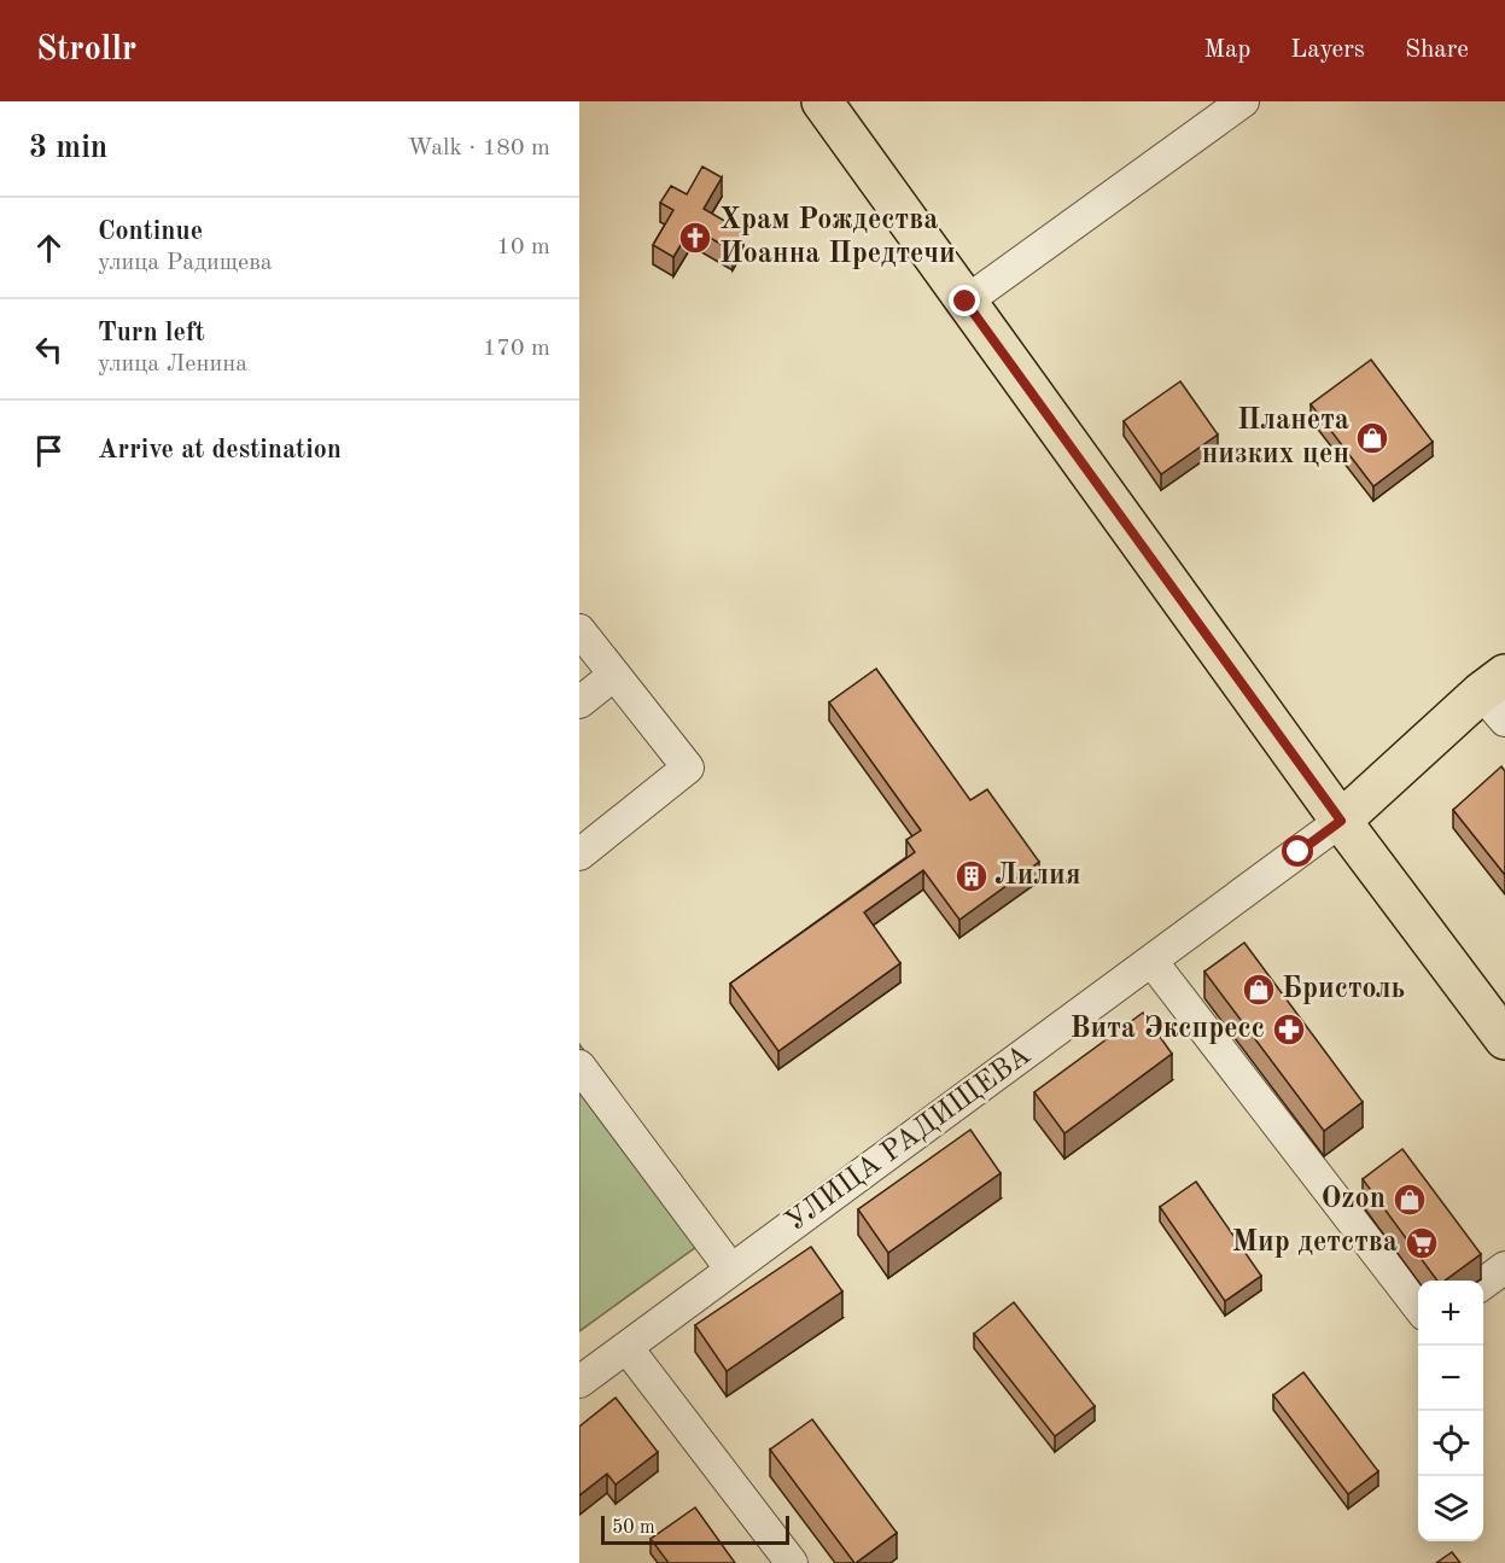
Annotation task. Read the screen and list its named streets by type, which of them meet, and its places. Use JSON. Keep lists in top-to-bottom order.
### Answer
{
  "streets": {
    "main road": ["УЛИЦА РАДИЩЕВА"]
  },
  "places": {
    "church": ["Храм Рождества Иоанна Предтечи"],
    "shop": ["Планета низких цен", "Бристоль", "Ozon"],
    "building": ["Лилия"],
    "pharmacy": ["Вита Экспресс"],
    "supermarket": ["Мир детства"]
  },
  "scale_bar": "50 m",
  "page": {
    "header": "Strollr",
    "nav": ["Map", "Layers", "Share"],
    "heading": ["3 min", "Walk · 180 m"],
    "list": [
      ["Continue", "улица Радищева", "10 m"],
      ["Turn left", "улица Ленина", "170 m"],
      "Arrive at destination"
    ],
    "map_buttons": ["+", "−"],
    "scale": "50 m"
  }
}
